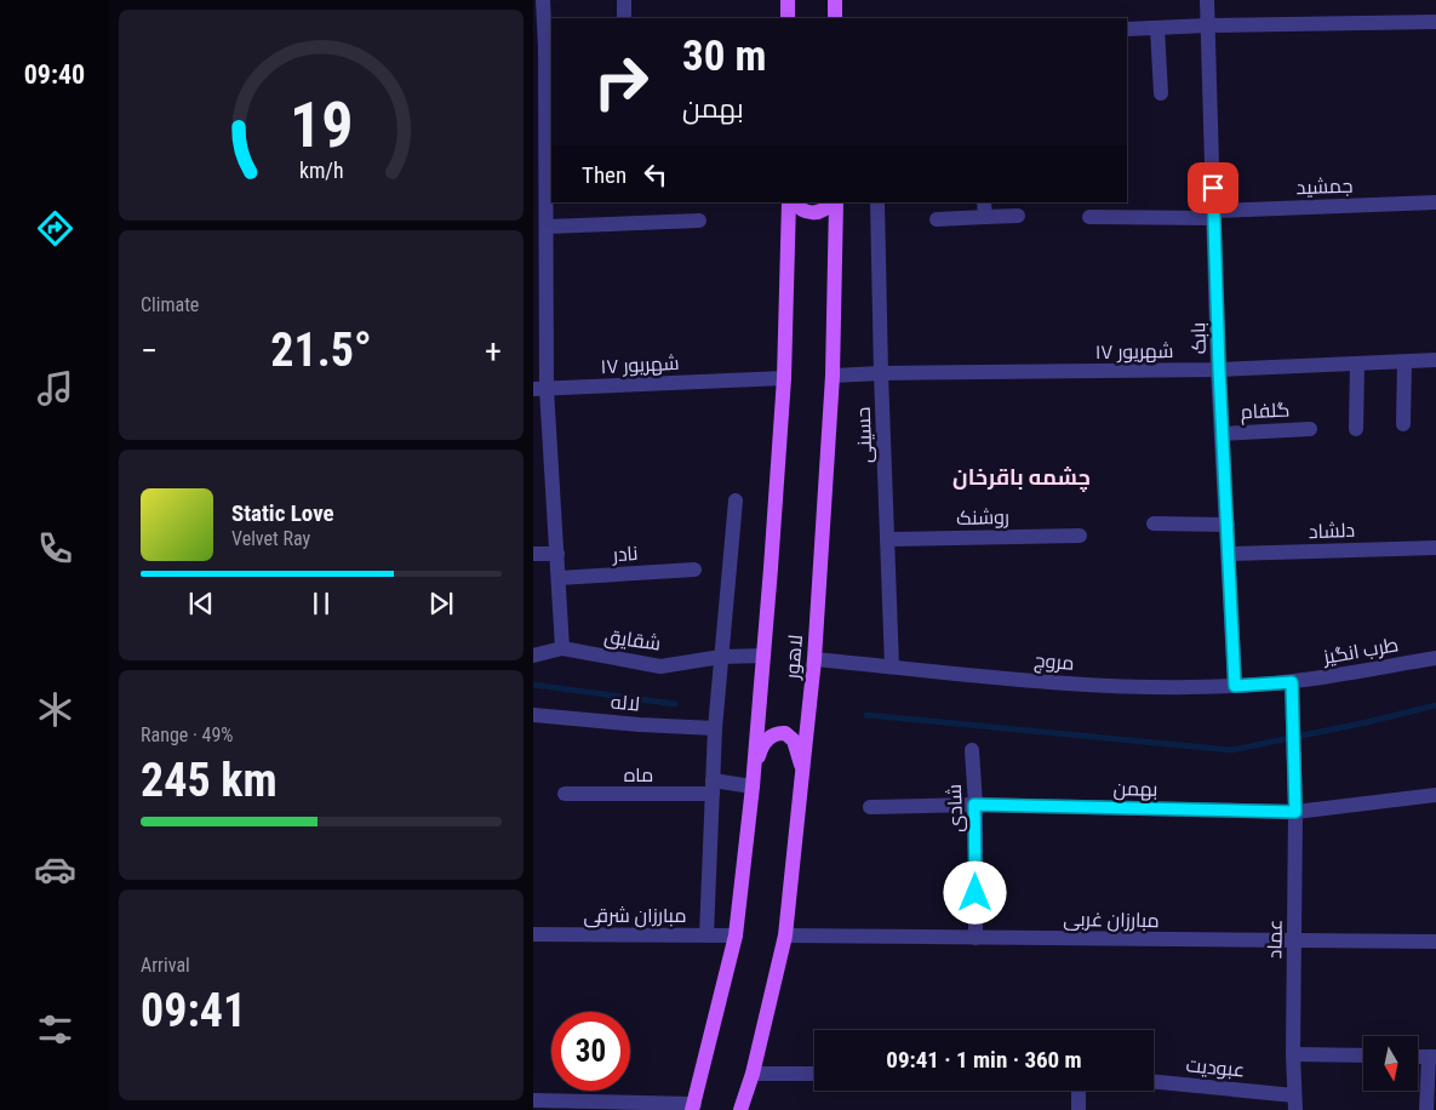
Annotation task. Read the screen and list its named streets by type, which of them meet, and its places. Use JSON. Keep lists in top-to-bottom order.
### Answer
{
  "streets": {
    "main road": ["لاهور"],
    "street": [
      "جمشید",
      "بابک",
      "۱۷ شهریور",
      "گلفام",
      "حسینی",
      "روشنک",
      "دلشاد",
      "نادر",
      "شقایق",
      "طرب انگیز",
      "مروج",
      "لاله",
      "ماه",
      "بهمن",
      "شادی",
      "مبارزان شرقی",
      "مبارزان غربی",
      "عماد",
      "عبودیت"
    ]
  },
  "crossings": [
    ["جمشید", "بابک"],
    ["بابک", "۱۷ شهریور"],
    ["بابک", "گلفام"],
    ["بابک", "دلشاد"],
    ["بابک", "مروج"],
    ["۱۷ شهریور", "حسینی"],
    ["۱۷ شهریور", "لاهور"],
    ["حسینی", "روشنک"],
    ["حسینی", "مروج"],
    ["شقایق", "لاهور"],
    ["طرب انگیز", "مروج"],
    ["طرب انگیز", "عماد"],
    ["لاهور", "مروج"],
    ["لاهور", "ماه"],
    ["لاهور", "مبارزان شرقی"],
    ["لاهور", "مبارزان غربی"],
    ["مروج", "عماد"],
    ["بهمن", "شادی"],
    ["بهمن", "عماد"],
    ["شادی", "مبارزان غربی"],
    ["مبارزان غربی", "عماد"],
    ["عماد", "عبودیت"]
  ],
  "districts": ["چشمه باقرخان"],
  "north": "bottom",
  "page": {
    "tabs": "09:40",
    "turn": ["30 m", "بهمن"],
    "then": "Then",
    "tile": [
      "Climate",
      ["Range · 49%", "245 km"],
      ["Arrival", "09:41"]
    ],
    "heat": ["−", "21.5°", "+"],
    "song": ["Static Love", "Velvet Ray"],
    "limit": "30",
    "trip": "09:41 · 1 min · 360 m",
    "gauge": ["19", "km/h"]
  }
}
